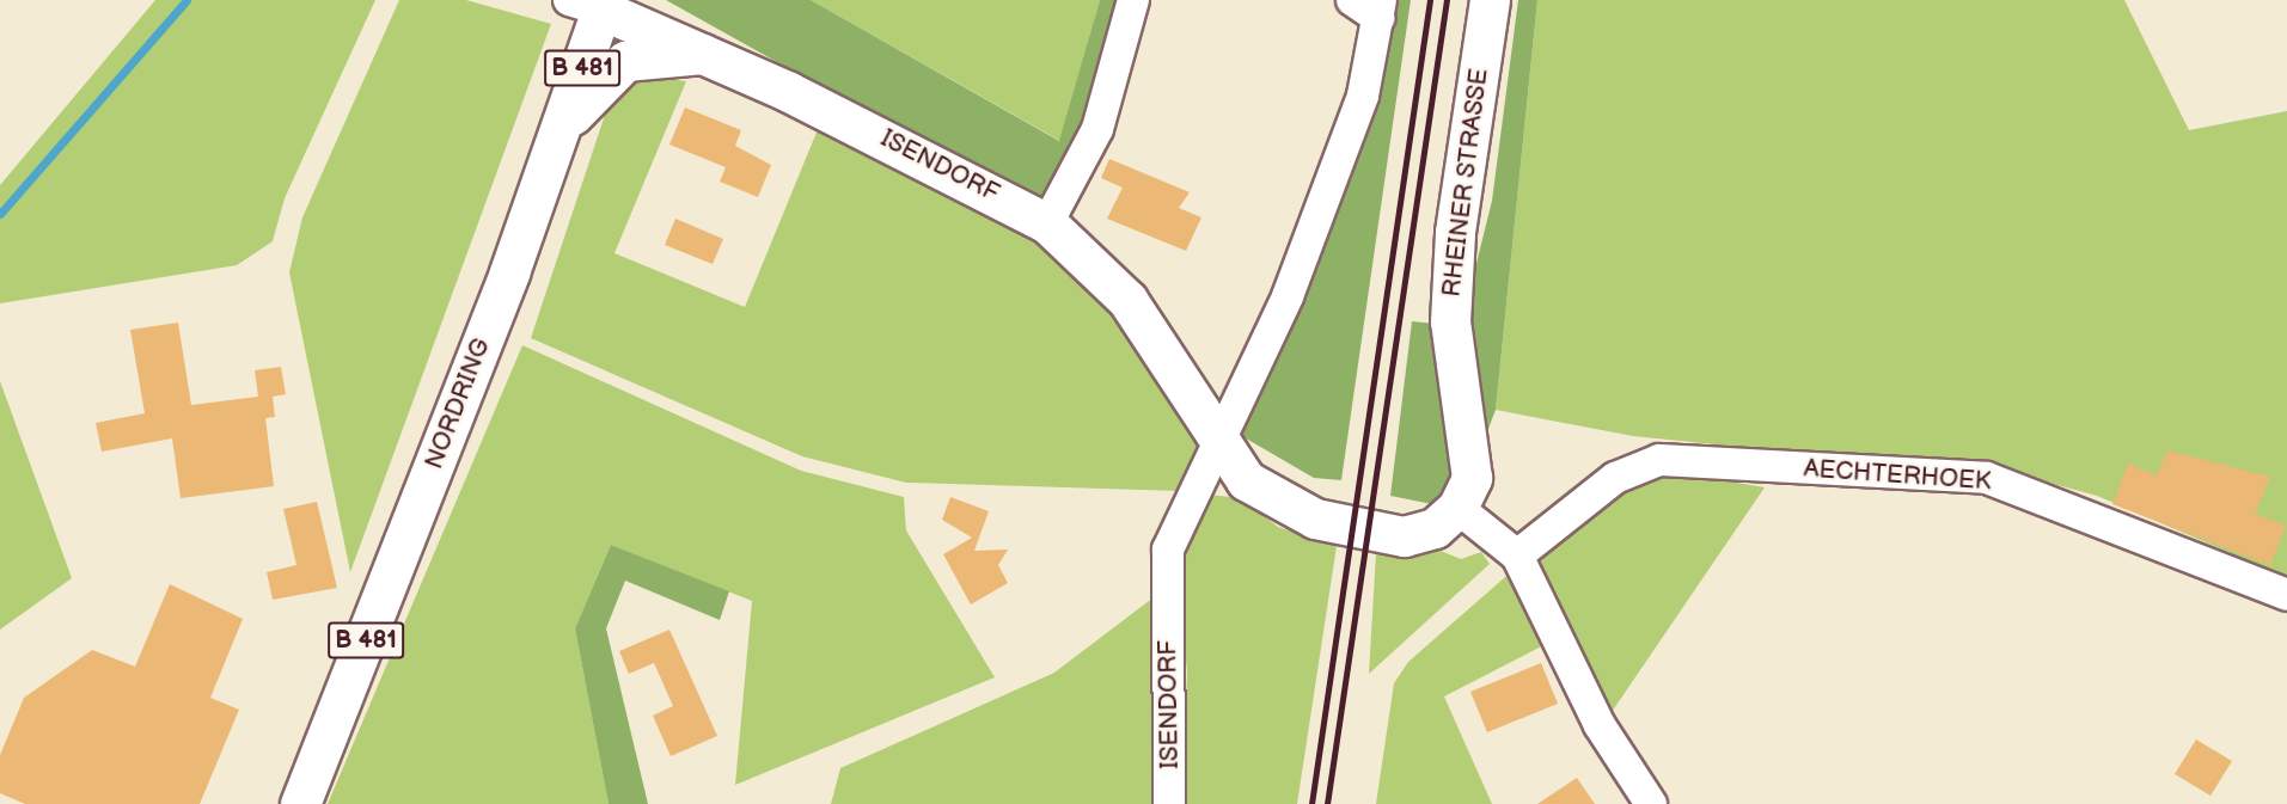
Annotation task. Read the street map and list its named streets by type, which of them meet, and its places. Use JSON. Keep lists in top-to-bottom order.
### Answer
{
  "streets": {
    "street": [
      "B 481",
      "ISENDORF",
      "RHEINER STRASSE",
      "NORDRING",
      "AECHTERHOEK"
    ]
  },
  "crossings": [
    ["ISENDORF", "RHEINER STRASSE"],
    ["ISENDORF", "NORDRING"]
  ]
}
